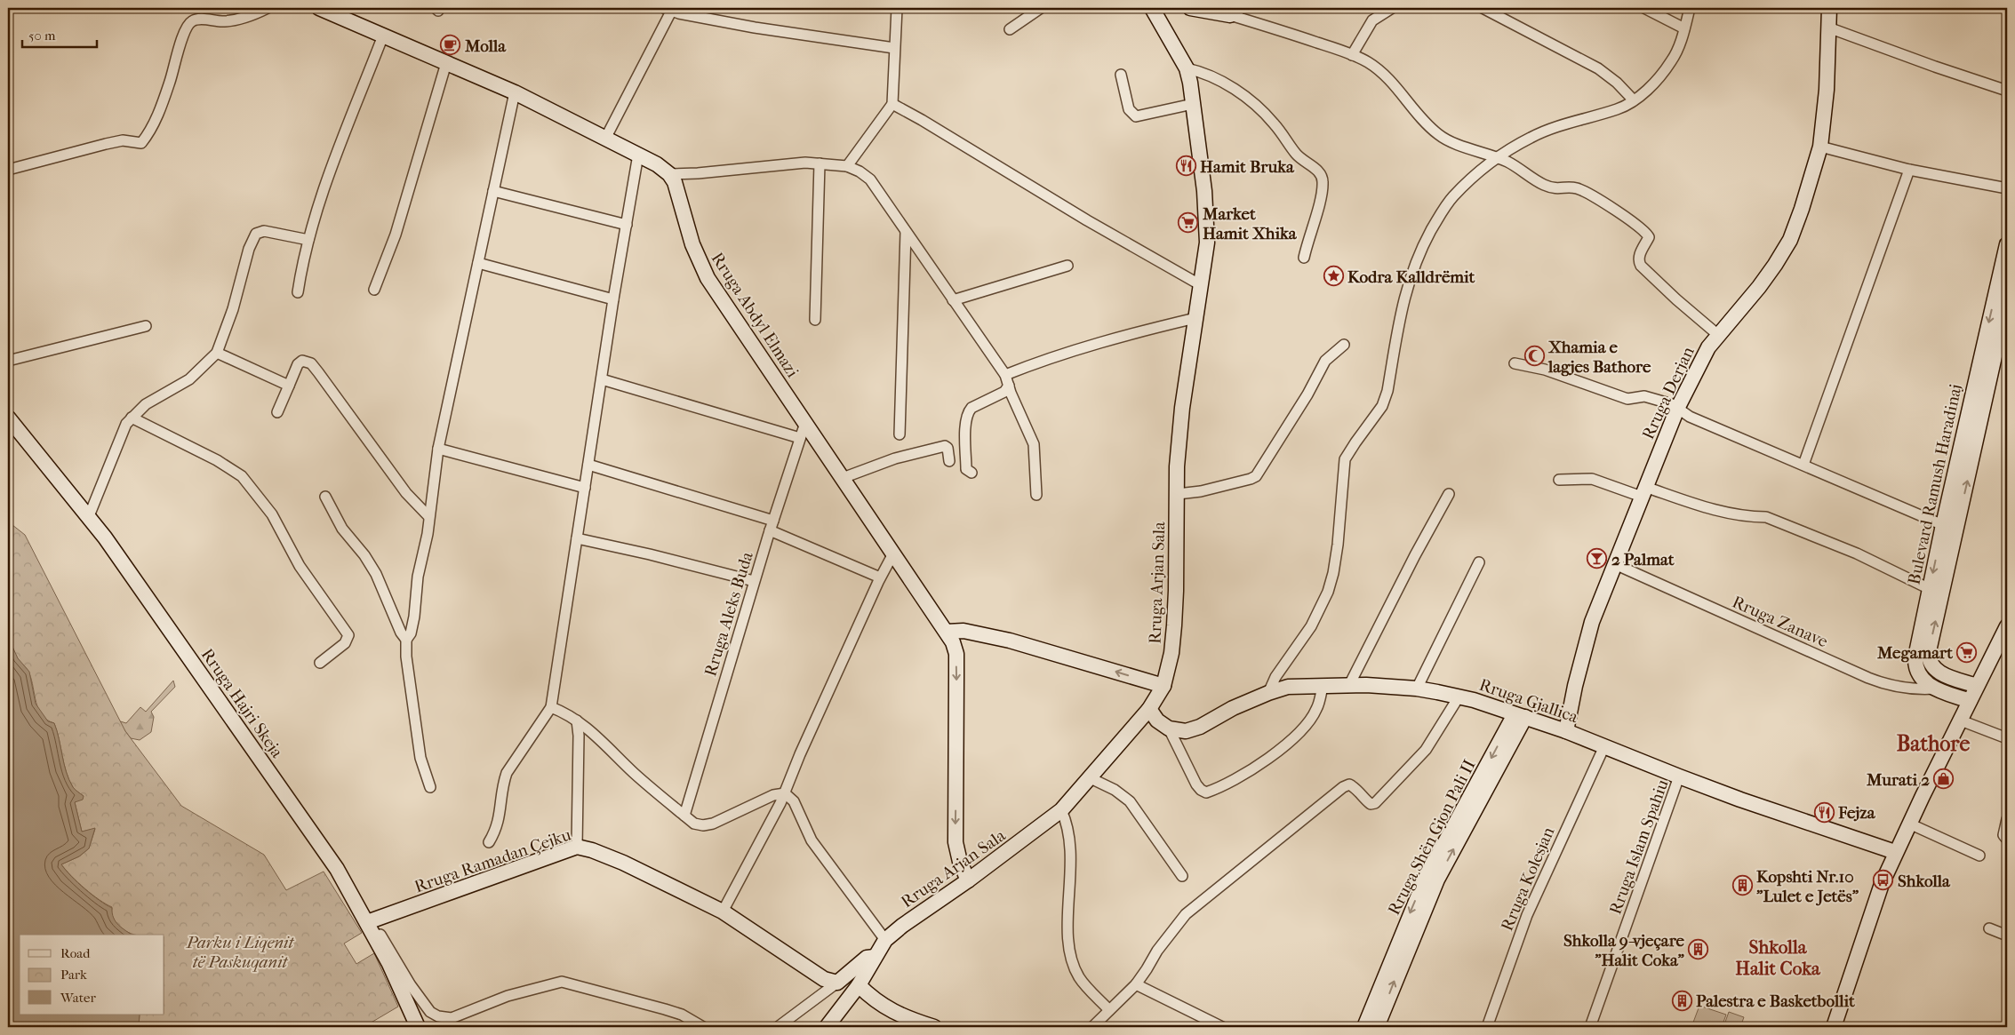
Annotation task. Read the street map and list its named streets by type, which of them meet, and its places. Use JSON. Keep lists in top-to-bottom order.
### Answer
{
  "streets": {
    "street": [
      "Rruga Abdyl Elmazi",
      "Rruga Derjan",
      "Bulevard Ramush Haradinaj",
      "Rruga Arjan Sala",
      "Rruga Aleks Buda",
      "Rruga Zanave",
      "Rruga Gjallica",
      "Rruga Hajri Skeja",
      "Rruga Shën Gjon Pali II",
      "Rruga Islam Spahiu",
      "Rruga Ramadan Çejku",
      "Rruga Kolesjan"
    ]
  },
  "crossings": [
    ["Rruga Abdyl Elmazi", "Rruga Arjan Sala"],
    ["Rruga Abdyl Elmazi", "Rruga Aleks Buda"],
    ["Rruga Derjan", "Rruga Zanave"],
    ["Rruga Derjan", "Rruga Gjallica"],
    ["Bulevard Ramush Haradinaj", "Rruga Zanave"],
    ["Rruga Gjallica", "Rruga Shën Gjon Pali II"],
    ["Rruga Gjallica", "Rruga Islam Spahiu"],
    ["Rruga Gjallica", "Rruga Kolesjan"],
    ["Rruga Hajri Skeja", "Rruga Ramadan Çejku"]
  ],
  "districts": ["Bathore", "Shkolla Halit Coka"],
  "parks": ["Parku i Liqenit të Paskuqanit"],
  "places": {
    "cafe": ["Molla"],
    "restaurant": ["Hamit Bruka", "Fejza"],
    "supermarket": ["Market Hamit Xhika", "Megamart"],
    "place": ["Kodra Kalldrëmit"],
    "mosque": ["Xhamia e lagjes Bathore"],
    "bar": ["2 Palmat"],
    "shop": ["Murati 2"],
    "bus stop": ["Shkolla"],
    "building": ["Kopshti Nr.10 \"Lulet e Jetës\"", "Shkolla 9-vjeçare \"Halit Coka\"", "Palestra e Basketbollit"]
  },
  "legend": ["Road", "Park", "Water"],
  "scale_bar": "50 m"
}
